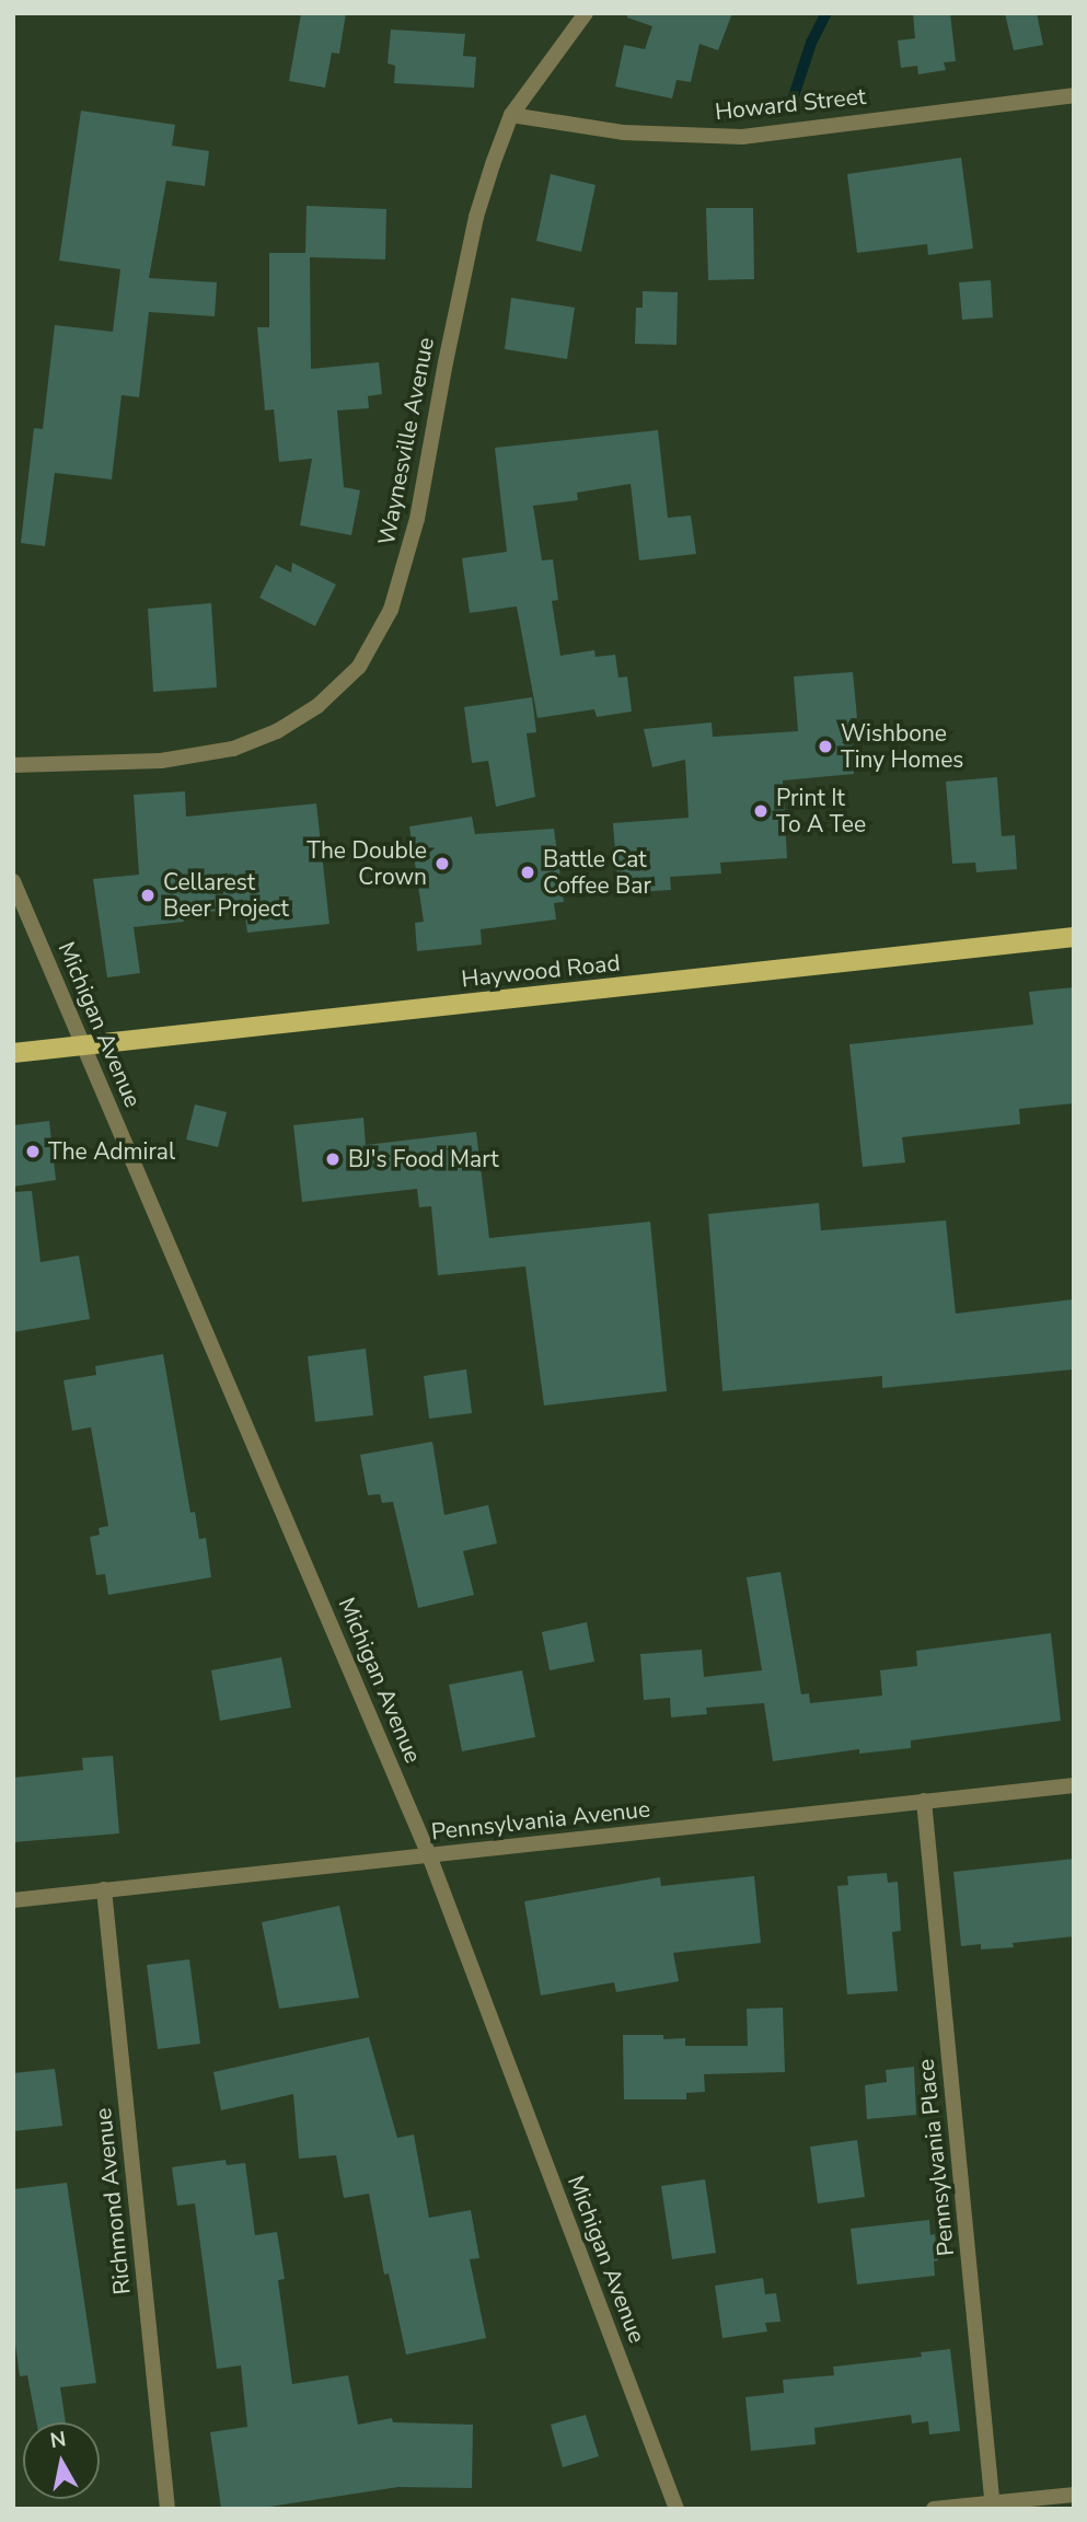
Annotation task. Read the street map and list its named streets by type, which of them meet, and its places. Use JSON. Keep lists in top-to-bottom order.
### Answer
{
  "streets": {
    "main road": ["Haywood Road"],
    "street": [
      "Howard Street",
      "Waynesville Avenue",
      "Michigan Avenue",
      "Pennsylvania Avenue",
      "Pennsylvania Place",
      "Richmond Avenue"
    ]
  },
  "crossings": [
    ["Howard Street", "Waynesville Avenue"],
    ["Haywood Road", "Michigan Avenue"],
    ["Michigan Avenue", "Pennsylvania Avenue"],
    ["Pennsylvania Avenue", "Pennsylvania Place"],
    ["Pennsylvania Avenue", "Richmond Avenue"]
  ],
  "places": [
    "Wishbone Tiny Homes",
    "Print It To A Tee",
    "The Double Crown",
    "Battle Cat Coffee Bar",
    "Cellarest Beer Project",
    "The Admiral",
    "BJ's Food Mart"
  ],
  "north": "top"
}
